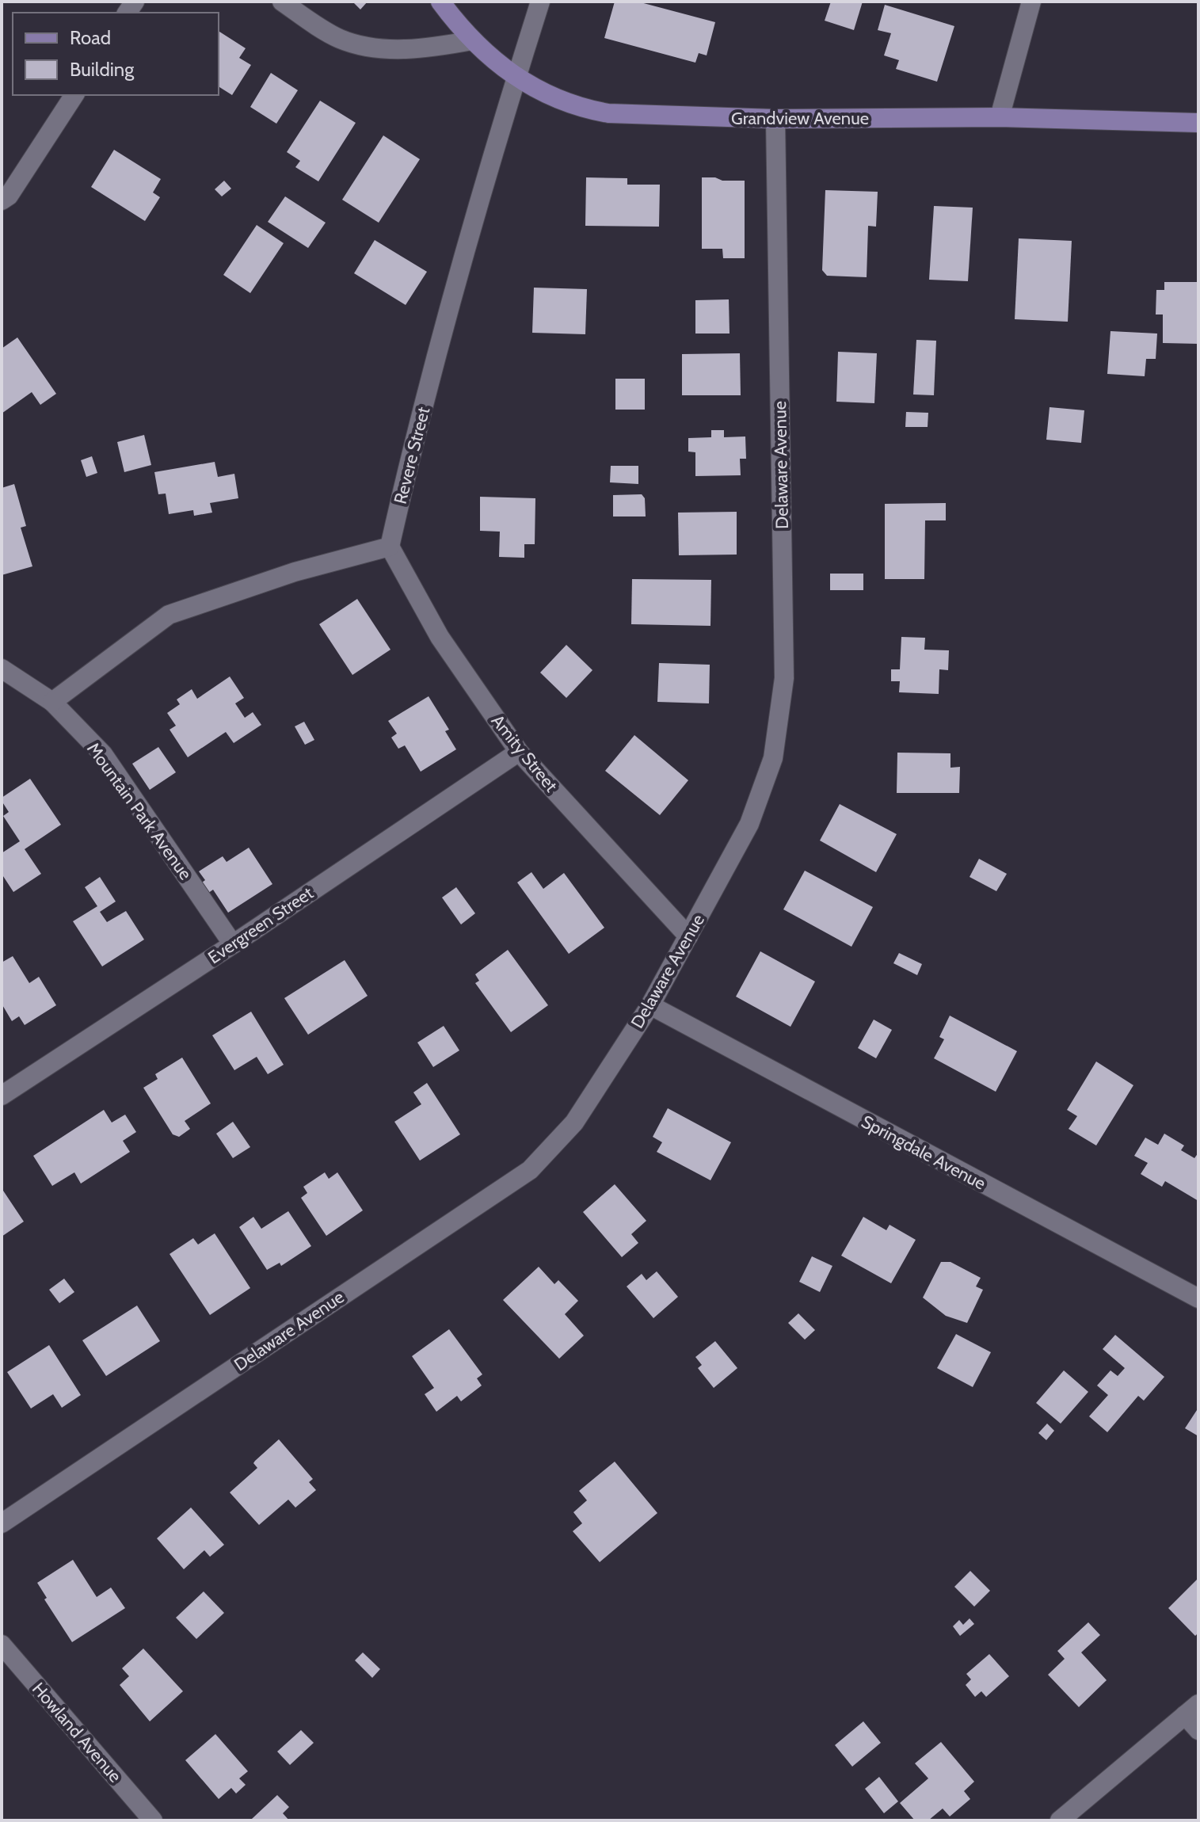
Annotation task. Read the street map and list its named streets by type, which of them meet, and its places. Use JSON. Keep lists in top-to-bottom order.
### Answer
{
  "streets": {
    "main road": ["Grandview Avenue"],
    "street": [
      "Revere Street",
      "Delaware Avenue",
      "Amity Street",
      "Mountain Park Avenue",
      "Evergreen Street",
      "Springdale Avenue",
      "Howland Avenue"
    ]
  },
  "crossings": [
    ["Grandview Avenue", "Revere Street"],
    ["Grandview Avenue", "Delaware Avenue"],
    ["Revere Street", "Amity Street"],
    ["Delaware Avenue", "Amity Street"],
    ["Delaware Avenue", "Springdale Avenue"],
    ["Amity Street", "Evergreen Street"],
    ["Mountain Park Avenue", "Evergreen Street"]
  ],
  "legend": ["Road", "Building"]
}
